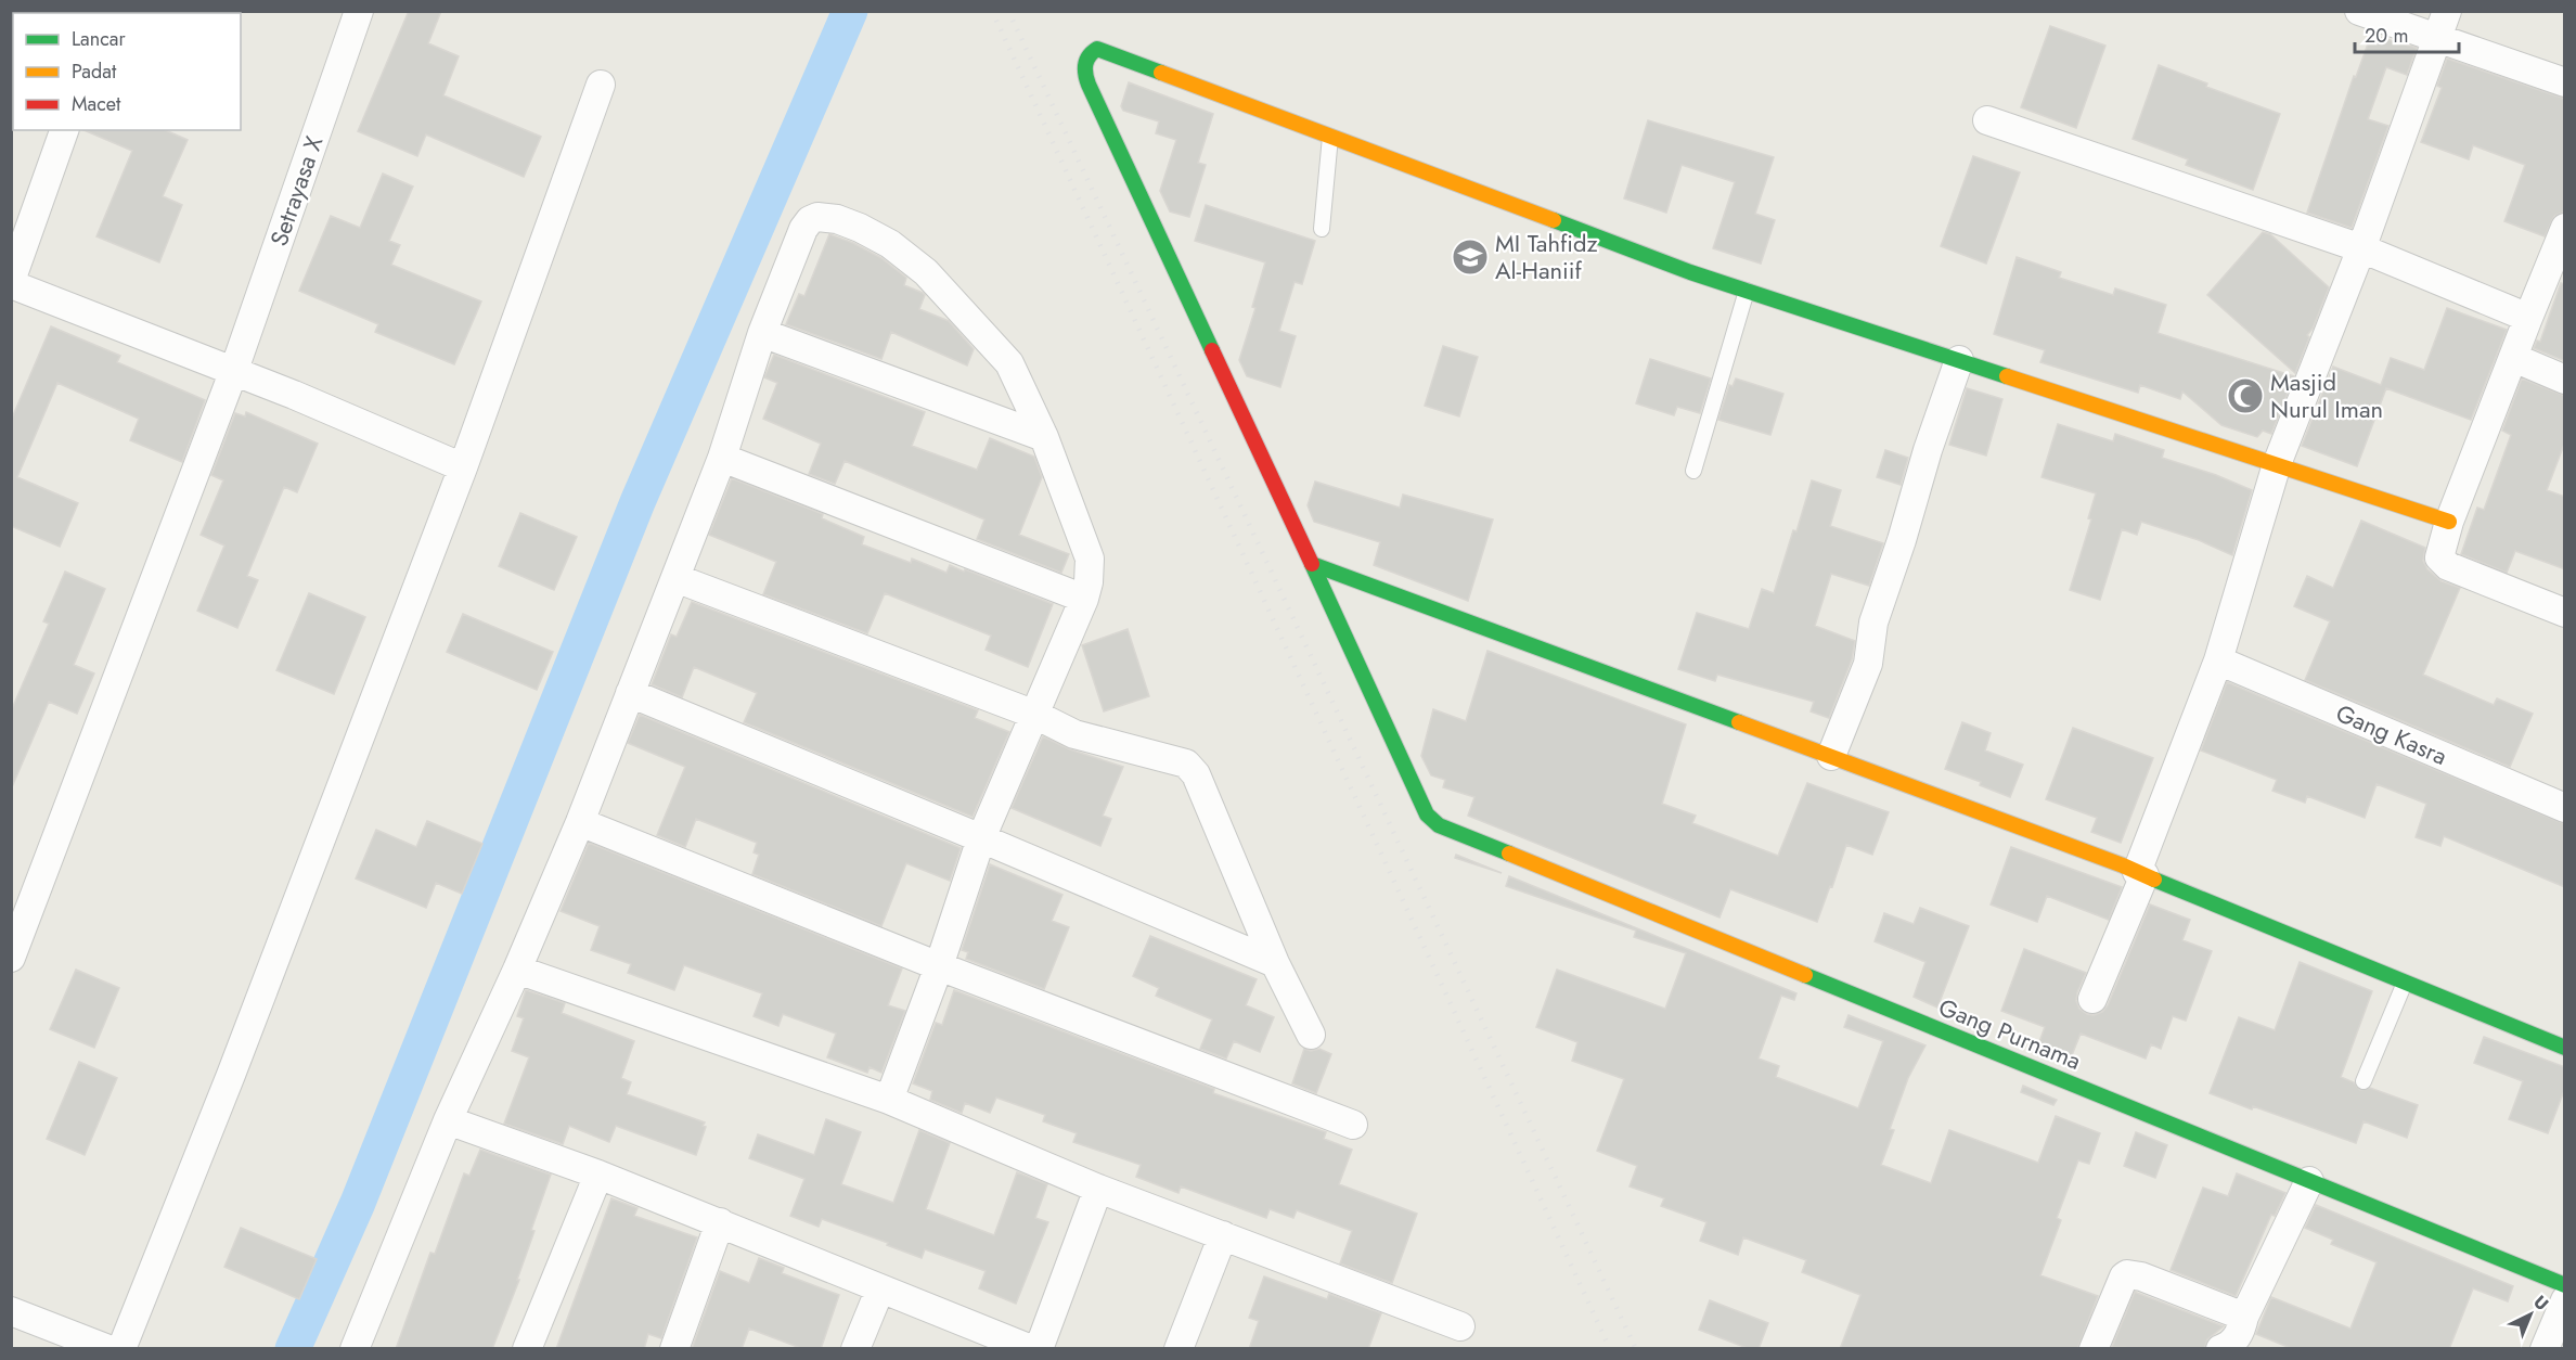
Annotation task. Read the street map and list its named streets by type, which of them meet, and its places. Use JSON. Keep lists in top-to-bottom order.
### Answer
{
  "streets": {
    "street": ["Setrayasa X", "Gang Kasra", "Gang Purnama"]
  },
  "places": {
    "school or university": ["MI Tahfidz Al-Haniif"],
    "mosque": ["Masjid Nurul Iman"]
  },
  "legend": ["Lancar", "Padat", "Macet"],
  "scale_bar": "20 m",
  "north": "top right"
}
